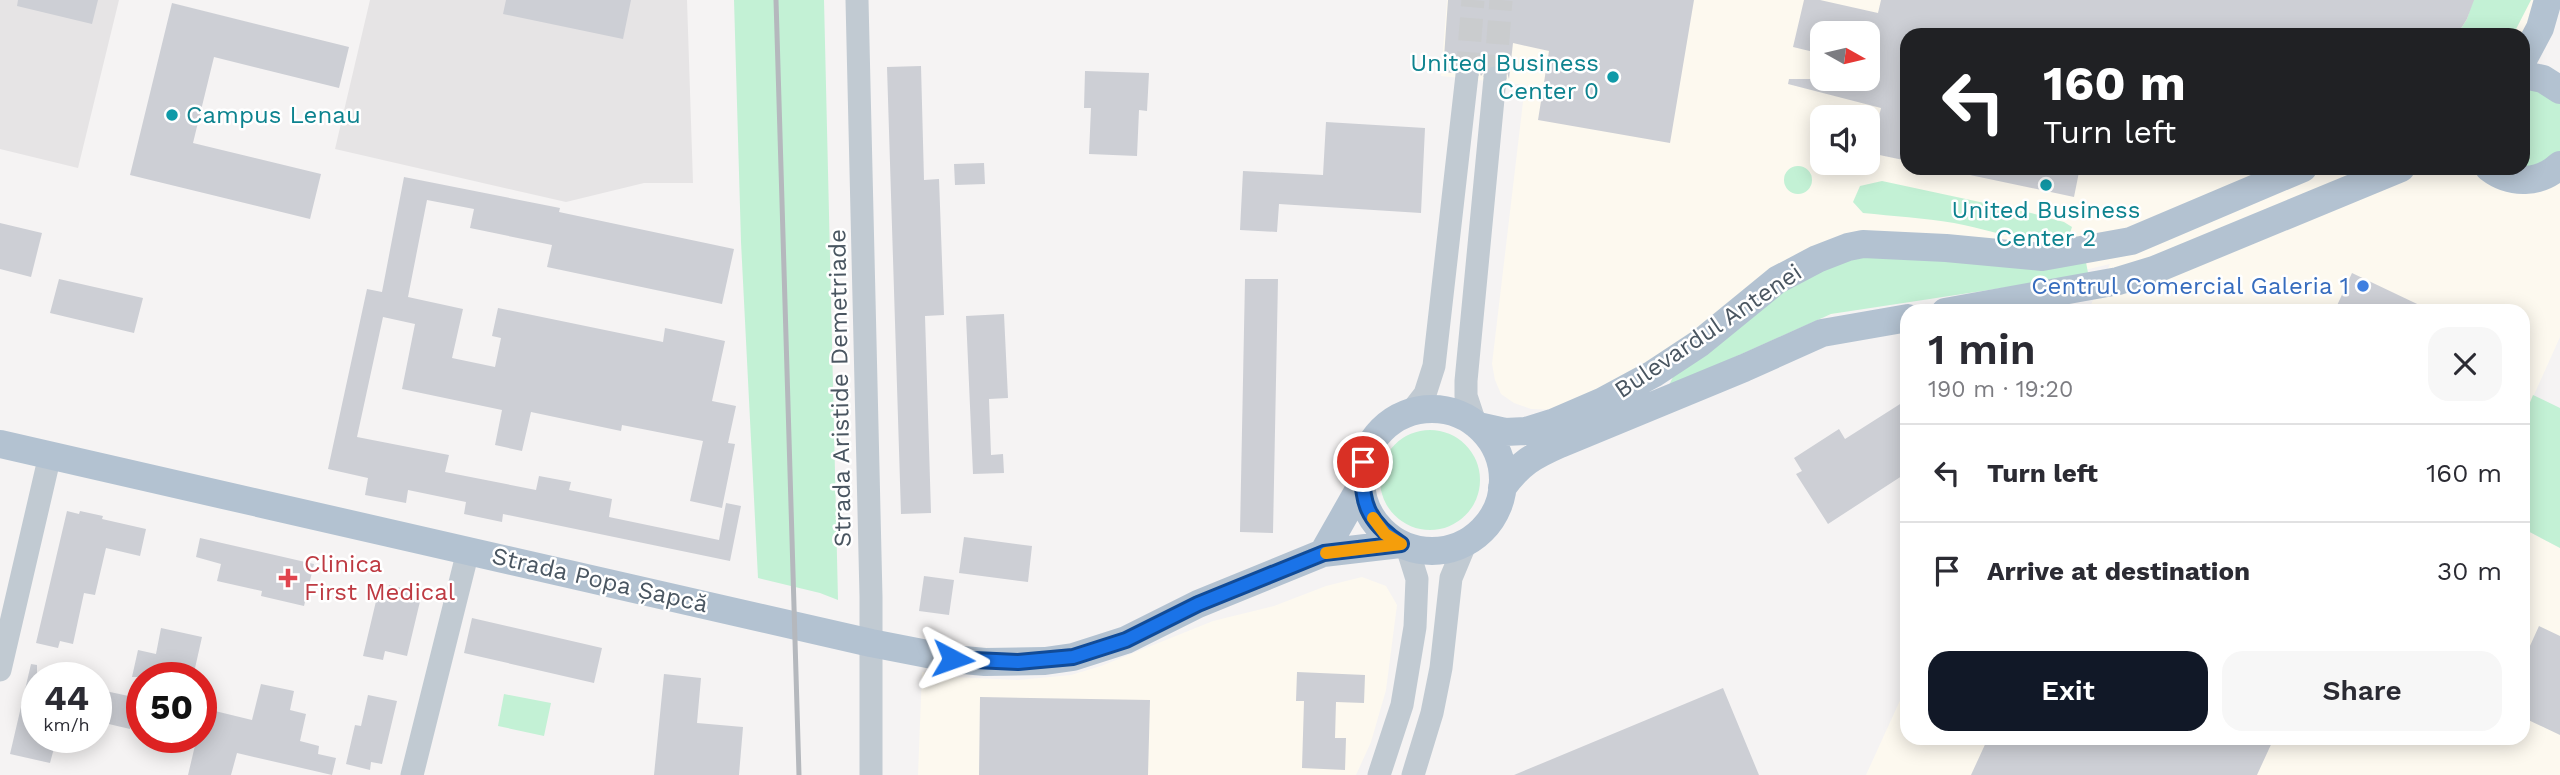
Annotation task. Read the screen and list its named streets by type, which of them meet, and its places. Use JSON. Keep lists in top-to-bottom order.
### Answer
{
  "streets": {
    "main road": ["Bulevardul Antenei", "Strada Popa Șapcă"],
    "street": ["Strada Aristide Demetriade"]
  },
  "crossings": [
    ["Strada Aristide Demetriade", "Strada Popa Șapcă"]
  ],
  "places": {
    "other": [
      "United Business Center 0",
      "Campus Lenau",
      "United Business Center 2",
      "Centrul Comercial Galeria 1"
    ],
    "health": ["Clinica First Medical"]
  },
  "north": "right",
  "page": {
    "turn": ["160 m", "Turn left"],
    "heading": ["1 min", "190 m · 19:20"],
    "list": [
      {
        "name": "Turn left",
        "value": "160 m"
      },
      {
        "name": "Arrive at destination",
        "value": "30 m"
      }
    ],
    "buttons": ["Exit", "Share"],
    "speed": "44 km/h",
    "limit": "50"
  }
}
